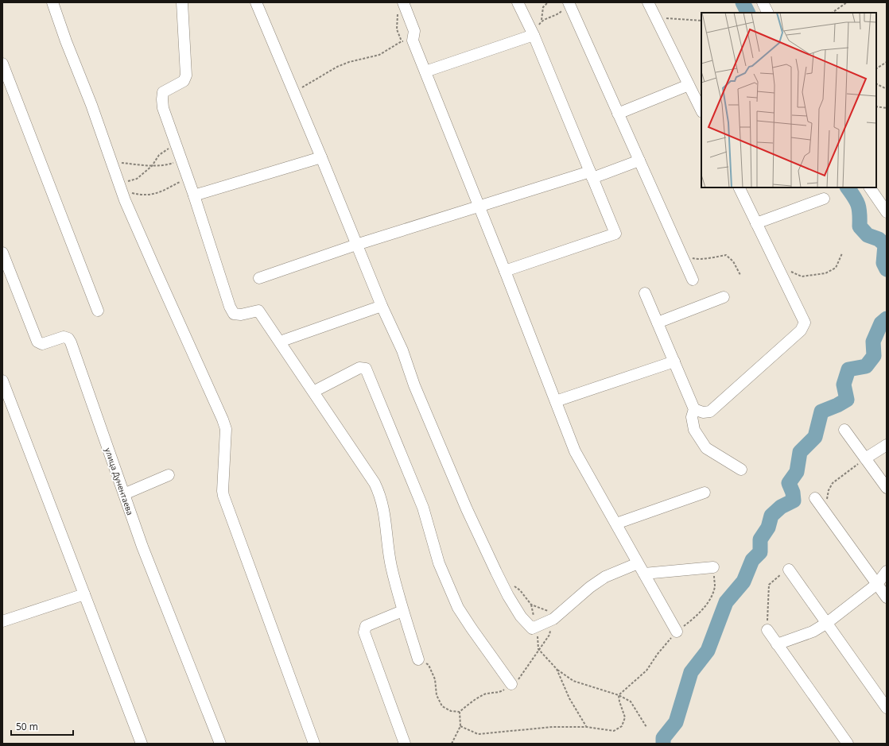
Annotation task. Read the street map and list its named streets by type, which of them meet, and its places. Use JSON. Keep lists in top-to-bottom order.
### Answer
{
  "streets": {
    "street": ["улица Дунентаева"]
  },
  "scale_bar": "50 m"
}
